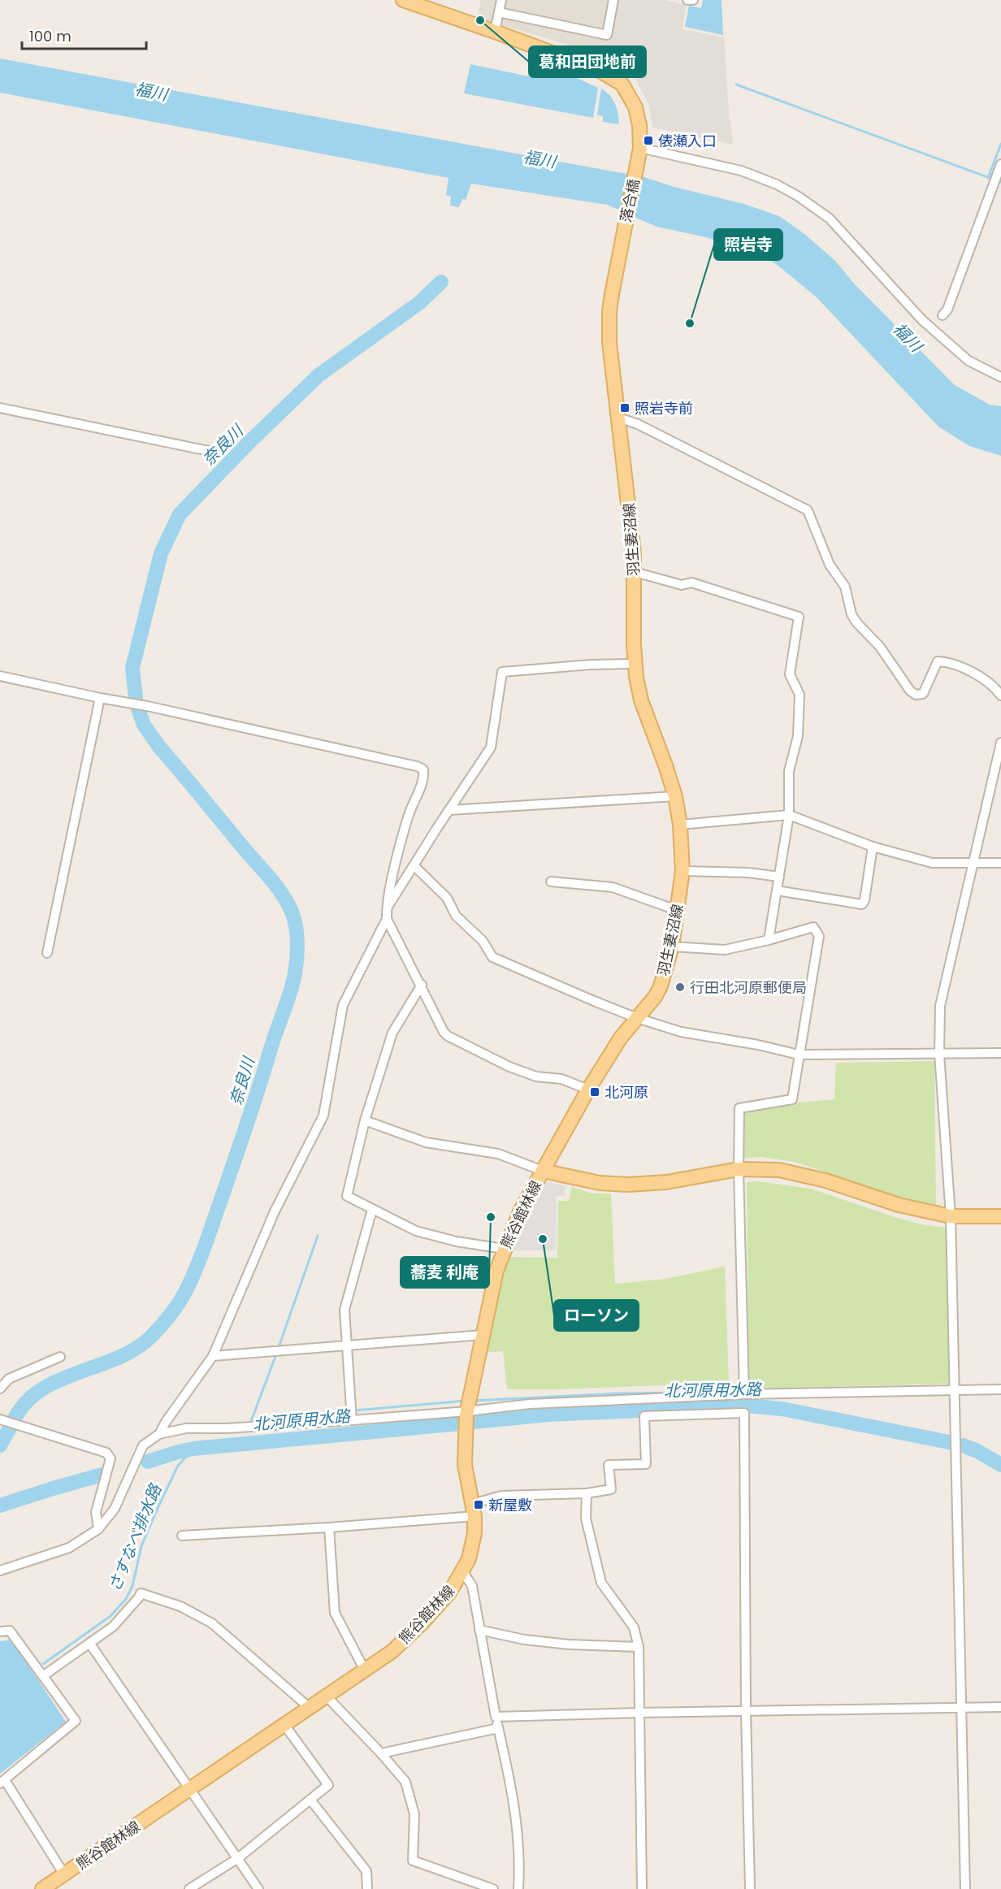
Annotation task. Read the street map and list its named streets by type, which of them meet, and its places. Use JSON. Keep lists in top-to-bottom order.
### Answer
{
  "streets": {
    "main road": ["落合橋", "羽生妻沼線", "熊谷館林線"]
  },
  "crossings": [
    ["落合橋", "羽生妻沼線"],
    ["羽生妻沼線", "熊谷館林線"]
  ],
  "water": [
    "福川",
    "奈良川",
    "北河原用水路",
    "さすなべ排水路"
  ],
  "places": {
    "other": [
      "葛和田団地前",
      "照岩寺",
      "行田北河原郵便局",
      "蕎麦 利庵",
      "ローソン"
    ],
    "transit": [
      "俵瀬入口",
      "照岩寺前",
      "北河原",
      "新屋敷"
    ]
  },
  "scale_bar": "100 m"
}
